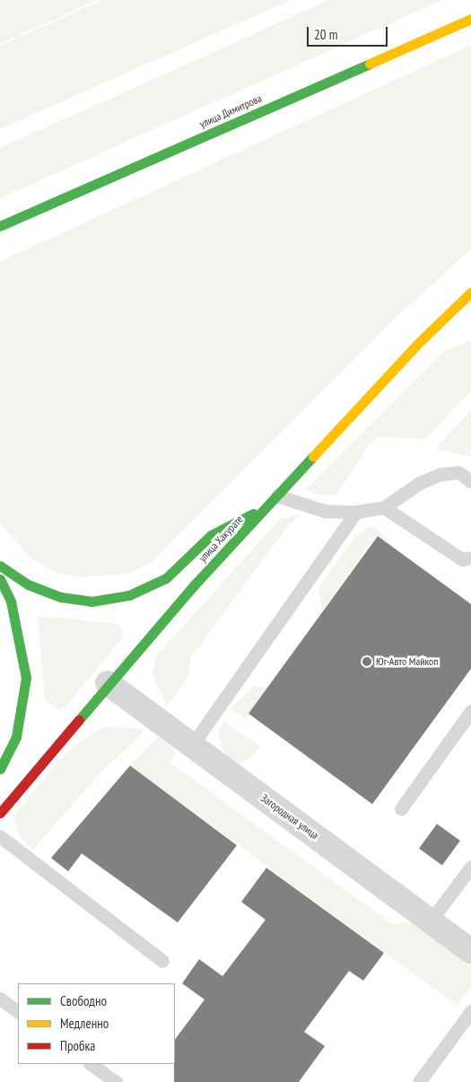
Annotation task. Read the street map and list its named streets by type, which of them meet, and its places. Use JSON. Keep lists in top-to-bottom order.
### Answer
{
  "streets": {
    "main road": ["улица Димитрова", "улица Хакурате"],
    "street": ["Загородная улица"]
  },
  "crossings": [
    ["улица Хакурате", "Загородная улица"]
  ],
  "places": ["Юг-Авто Майкоп"],
  "legend": ["Свободно", "Медленно", "Пробка"],
  "scale_bar": "20 m"
}
